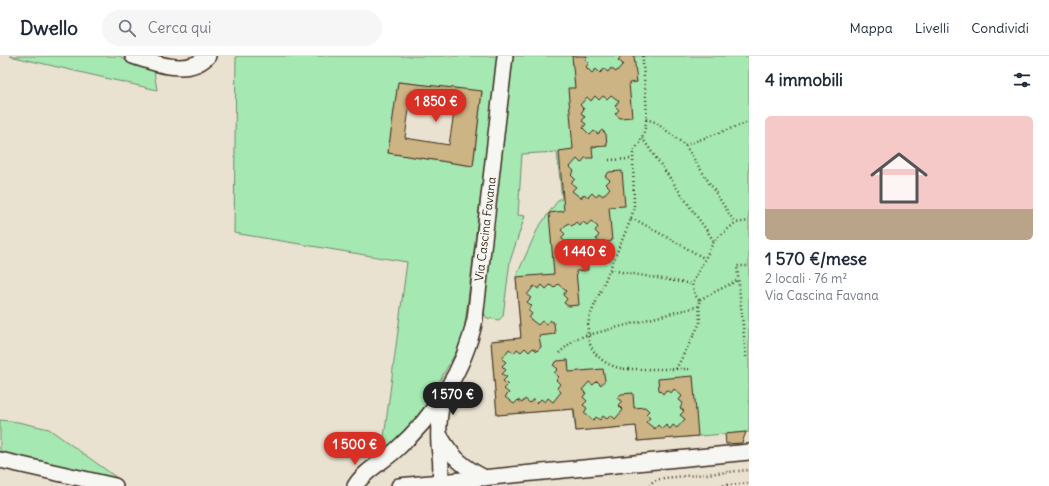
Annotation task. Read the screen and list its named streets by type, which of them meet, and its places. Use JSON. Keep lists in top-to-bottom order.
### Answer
{
  "streets": {
    "street": ["Via Cascina Favana"]
  },
  "page": {
    "header": "Dwello",
    "search": "Cerca qui",
    "nav": ["Mappa", "Livelli", "Condividi"],
    "heading": "4 immobili",
    "price": [
      "1 850 €",
      "1 440 €",
      "1 570 €",
      "1 500 €"
    ],
    "list": [
      {
        "name": "1 570 €/mese",
        "note": "2 locali · 76 m² · Via Cascina Favana"
      }
    ]
  }
}
